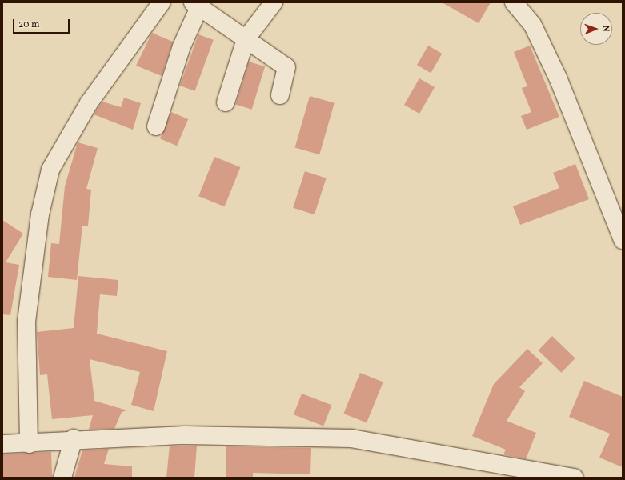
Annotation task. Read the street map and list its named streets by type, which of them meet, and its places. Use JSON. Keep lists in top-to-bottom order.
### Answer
{
  "scale_bar": "20 m",
  "north": "right"
}
